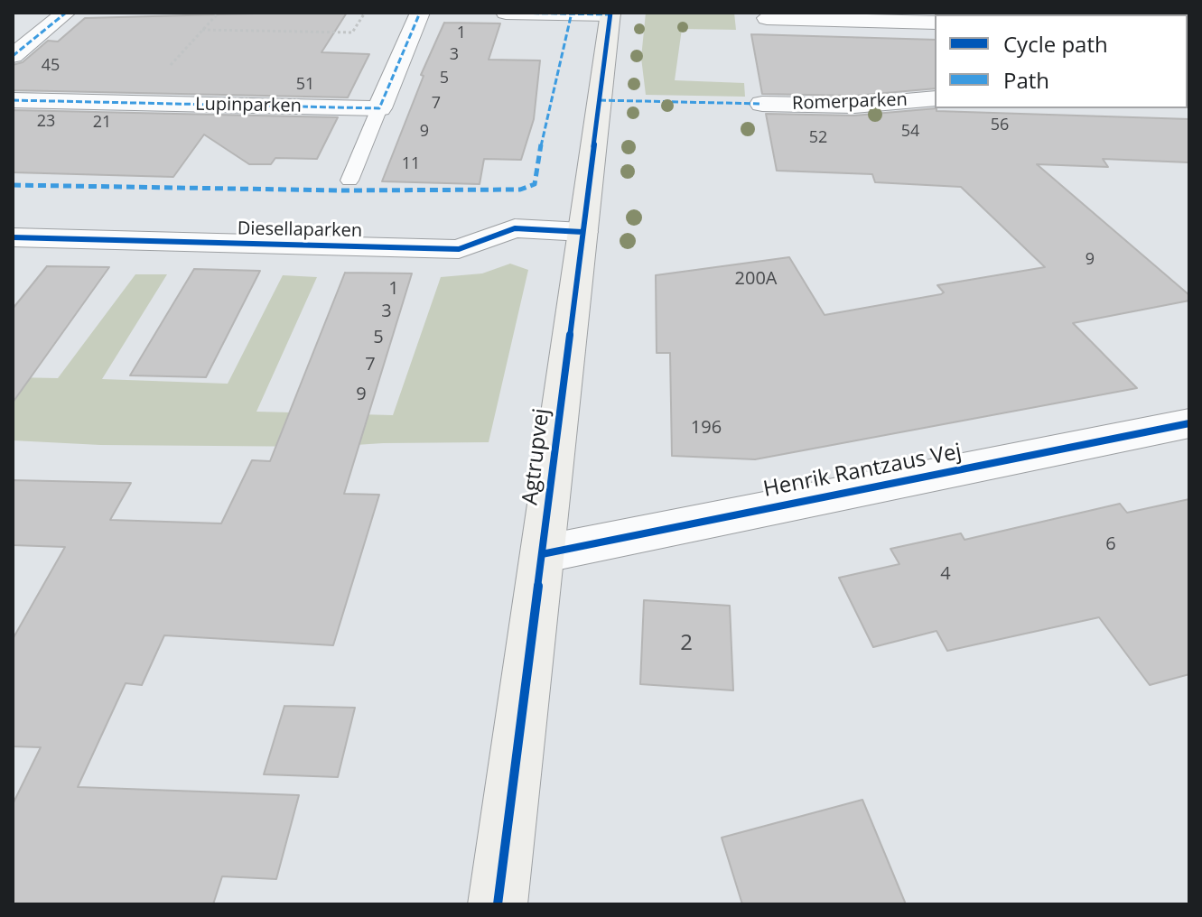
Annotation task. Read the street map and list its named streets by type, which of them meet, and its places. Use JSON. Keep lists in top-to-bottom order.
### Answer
{
  "streets": {
    "street": [
      "Romerparken",
      "Lupinparken",
      "Diesellaparken",
      "Agtrupvej",
      "Henrik Rantzaus Vej"
    ]
  },
  "crossings": [
    ["Diesellaparken", "Agtrupvej"],
    ["Agtrupvej", "Henrik Rantzaus Vej"]
  ],
  "house_numbers": [
    "1",
    "3",
    "45",
    "5",
    "51",
    "7",
    "23",
    "21",
    "56",
    "9",
    "54",
    "52",
    "11",
    "9",
    "200A",
    "1",
    "3",
    "5",
    "7",
    "9",
    "196",
    "6",
    "4",
    "2"
  ],
  "legend": ["Cycle path", "Path"]
}
